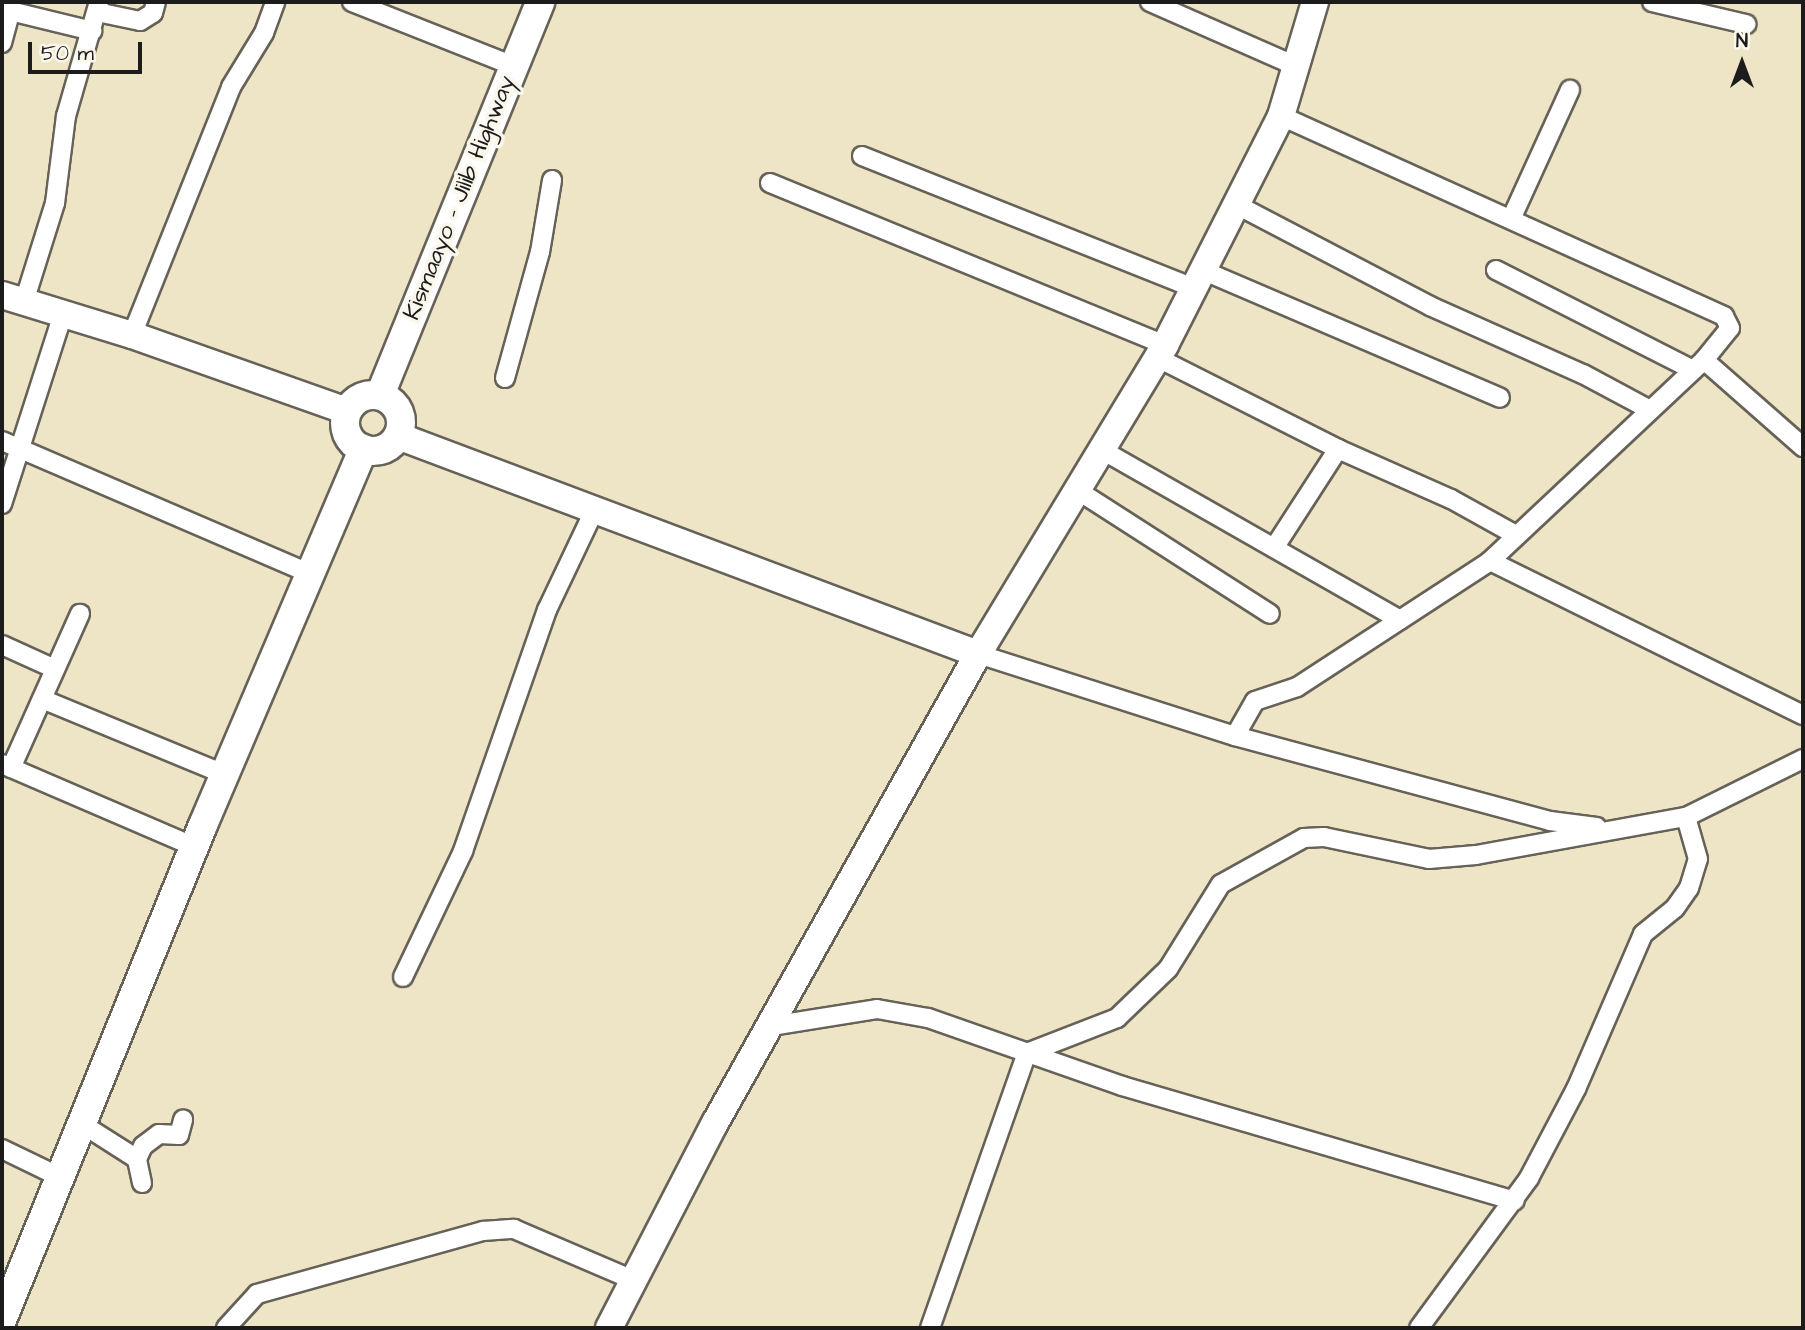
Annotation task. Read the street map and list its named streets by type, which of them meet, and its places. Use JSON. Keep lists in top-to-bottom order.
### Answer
{
  "streets": {
    "main road": ["Kismaayo - Jilib Highway"]
  },
  "scale_bar": "50 m",
  "north": "top"
}
